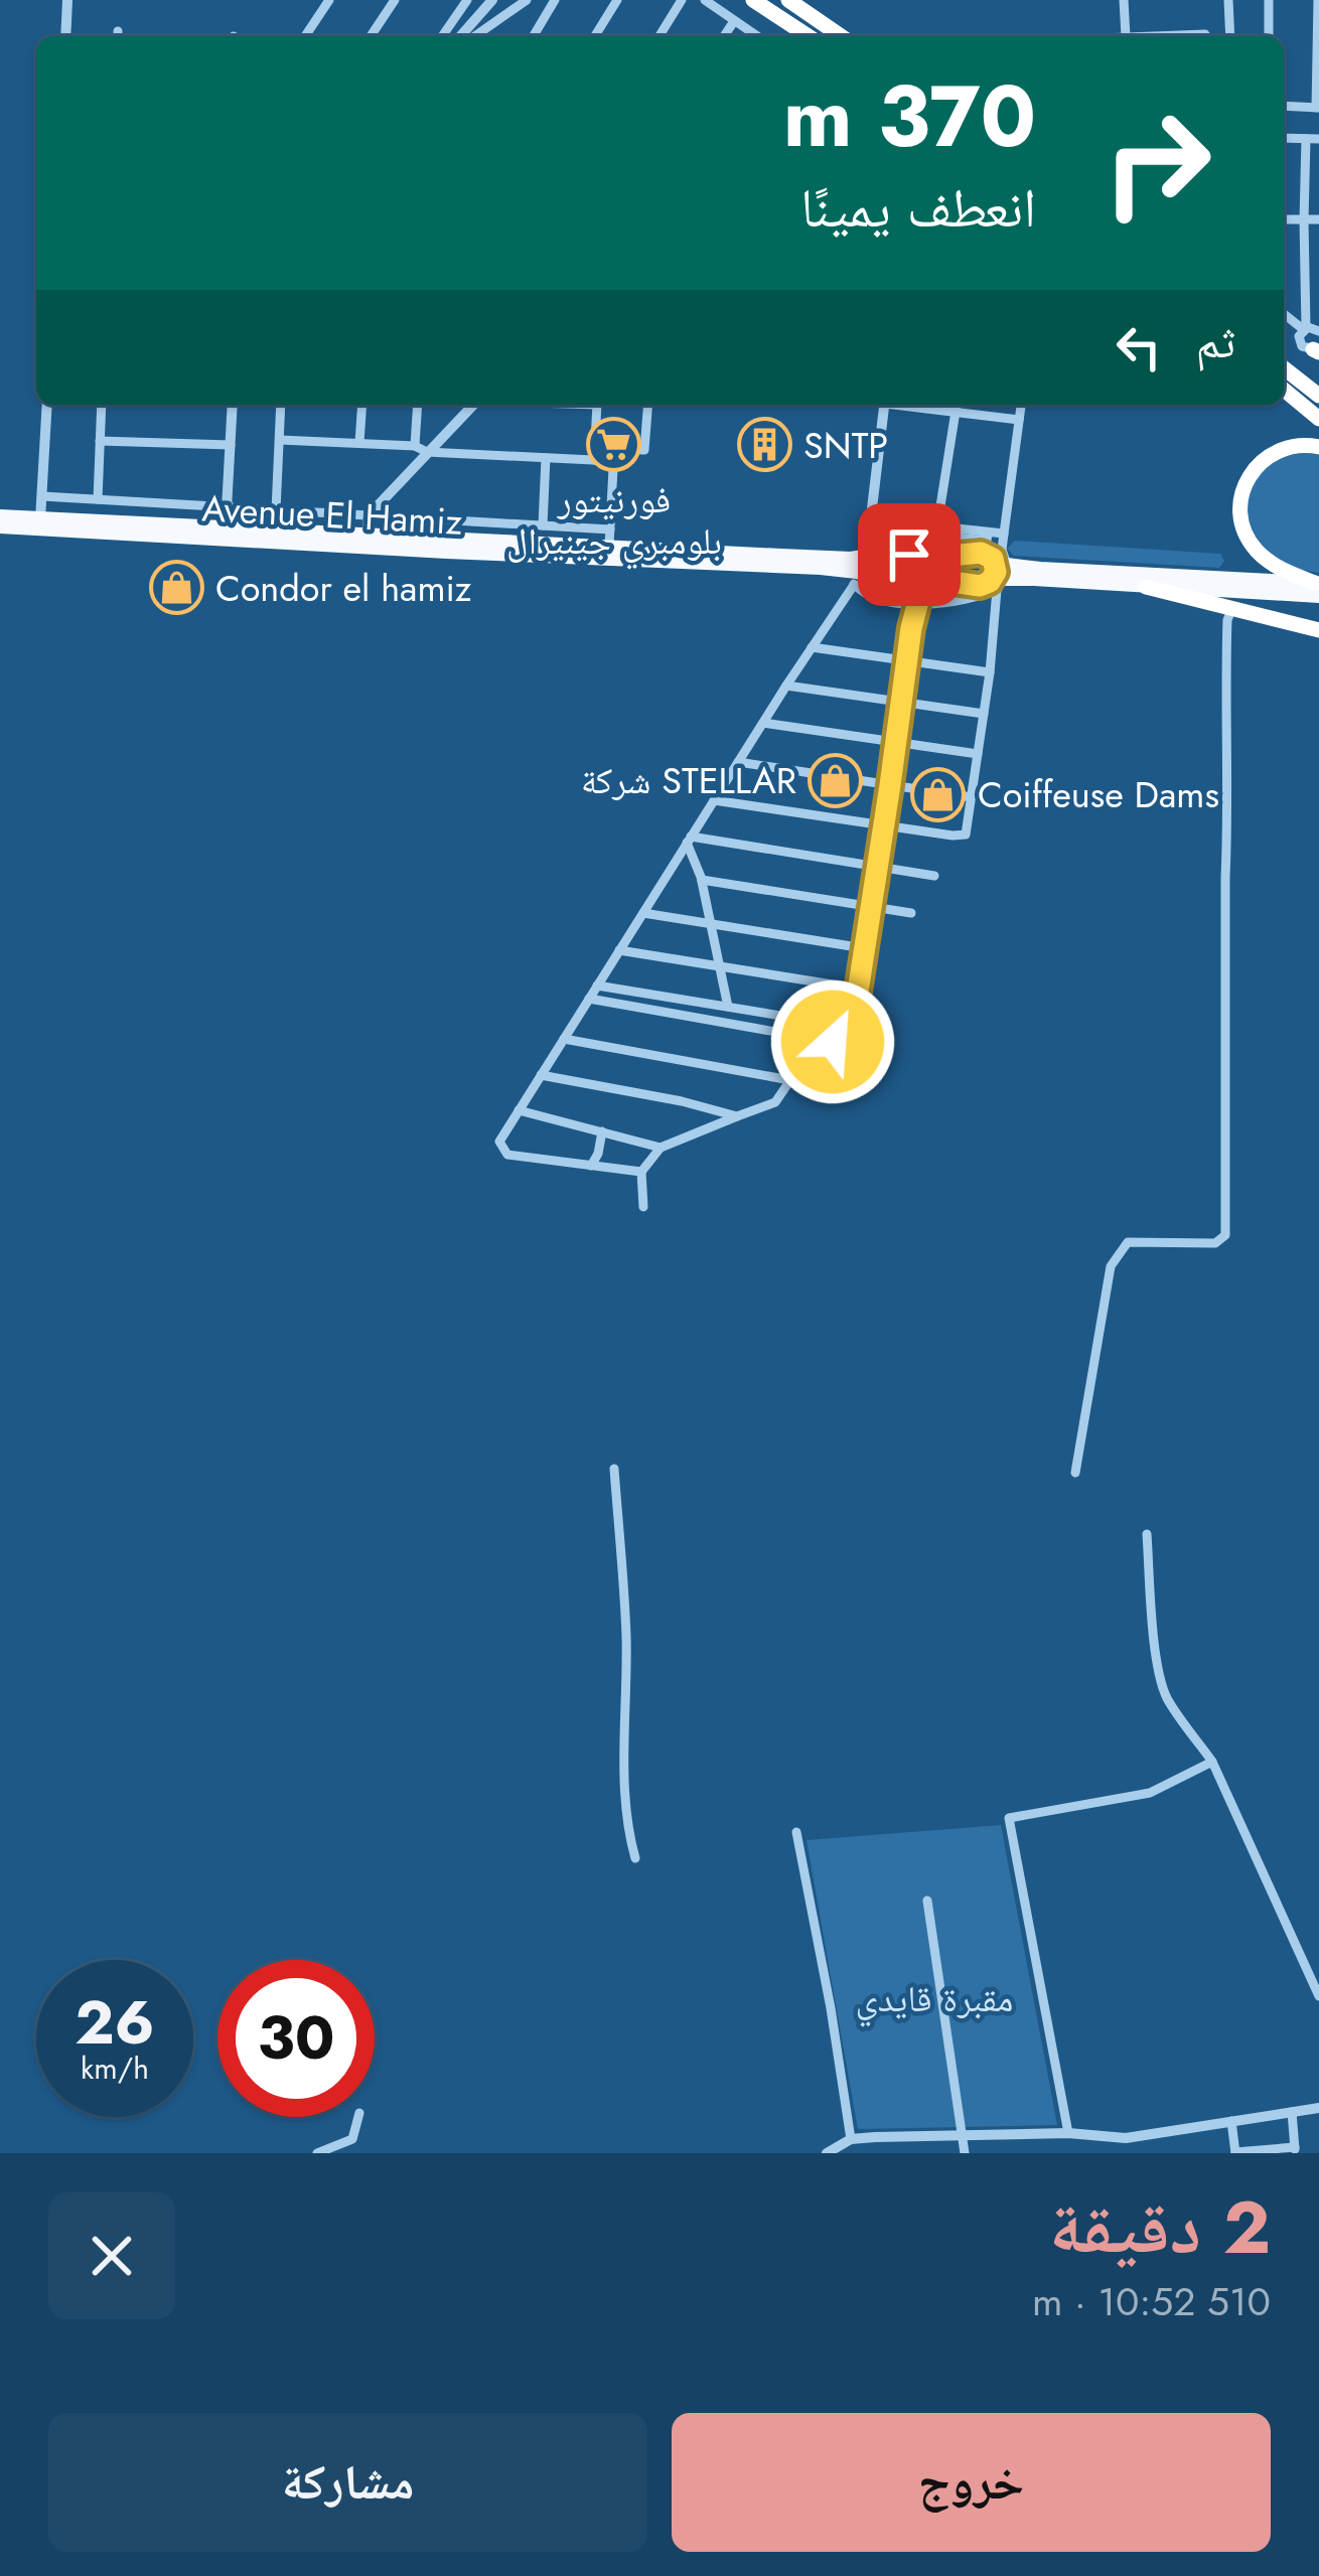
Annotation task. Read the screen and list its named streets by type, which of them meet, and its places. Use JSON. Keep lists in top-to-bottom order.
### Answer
{
  "streets": {
    "highway": ["Avenue El Hamiz"]
  },
  "parks": ["مقبرة قايدي"],
  "places": {
    "supermarket": ["فورنيتور بلومبري جينيرال"],
    "building": ["SNTP"],
    "shop": ["Condor el hamiz", "شركة STELLAR", "Coiffeuse Dams"]
  },
  "page": {
    "turn": ["370 m", "انعطف يمينًا"],
    "then": "ثم",
    "speed": "26 km/h",
    "limit": "30",
    "heading": ["2 دقيقة", "510 m · 10:52"],
    "buttons": ["خروج", "مشاركة"]
  }
}
